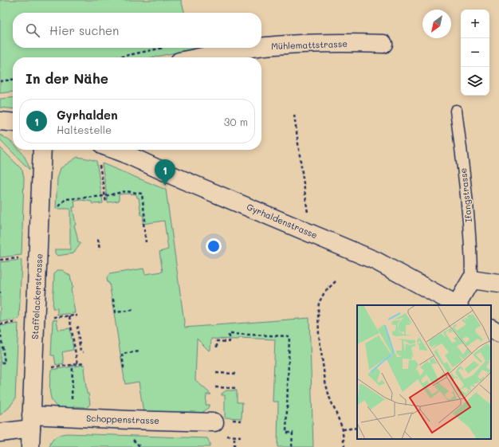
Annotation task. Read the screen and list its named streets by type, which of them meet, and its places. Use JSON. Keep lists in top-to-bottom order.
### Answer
{
  "streets": {
    "street": [
      "Mühlemattstrasse",
      "Gyrhaldenstrasse",
      "Staffelackerstrasse",
      "Schoppenstrasse"
    ],
    "lane": ["Ifangstrasse"]
  },
  "crossings": [
    ["Staffelackerstrasse", "Schoppenstrasse"]
  ],
  "north": "bottom left",
  "page": {
    "map_buttons": ["+", "−"],
    "search": "Hier suchen",
    "heading": "In der Nähe",
    "list": [
      {
        "mark": "1",
        "name": "Gyrhalden",
        "note": "Haltestelle",
        "value": "30 m"
      }
    ],
    "pins": "1"
  }
}
